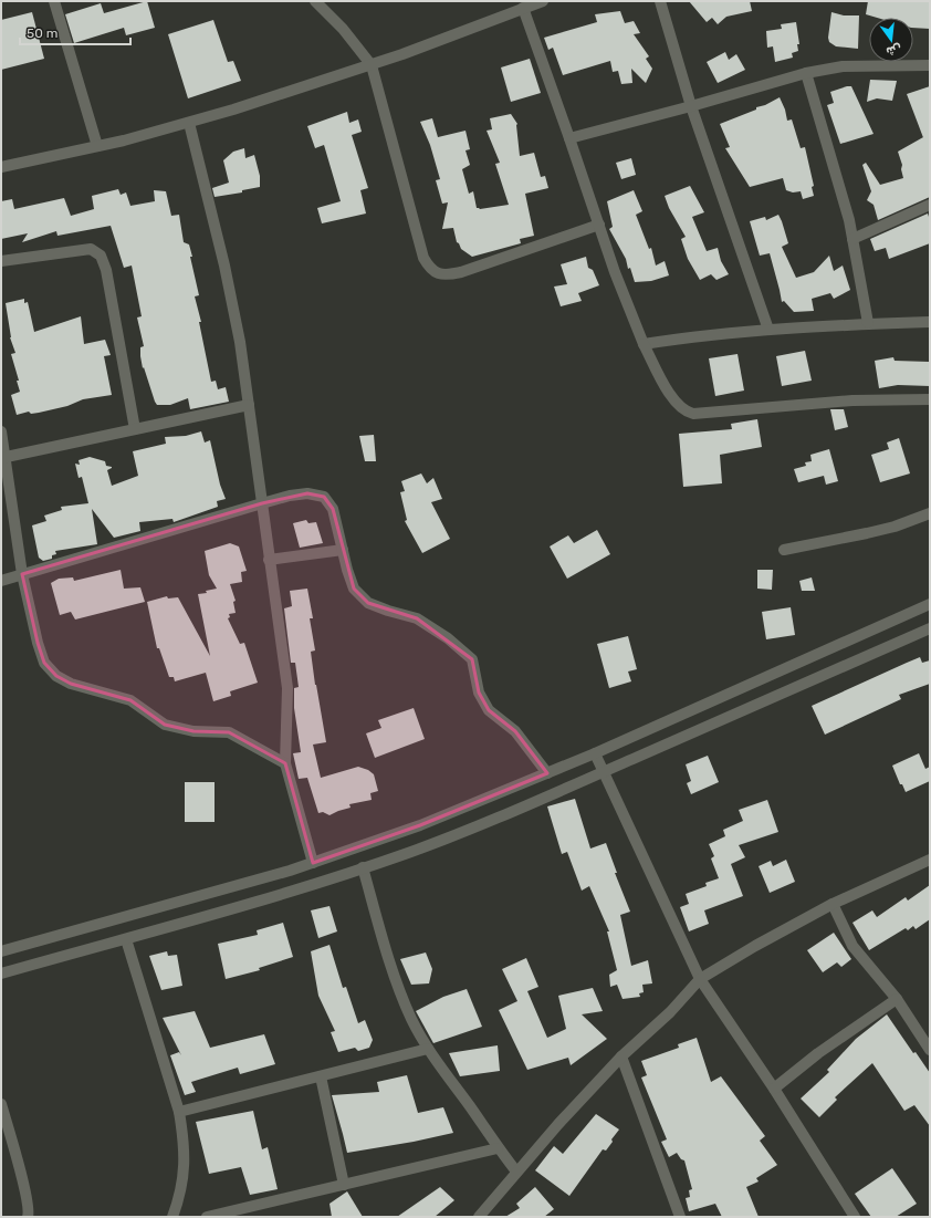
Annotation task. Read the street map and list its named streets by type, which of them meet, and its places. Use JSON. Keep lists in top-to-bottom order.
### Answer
{
  "scale_bar": "50 m",
  "north": "bottom"
}
